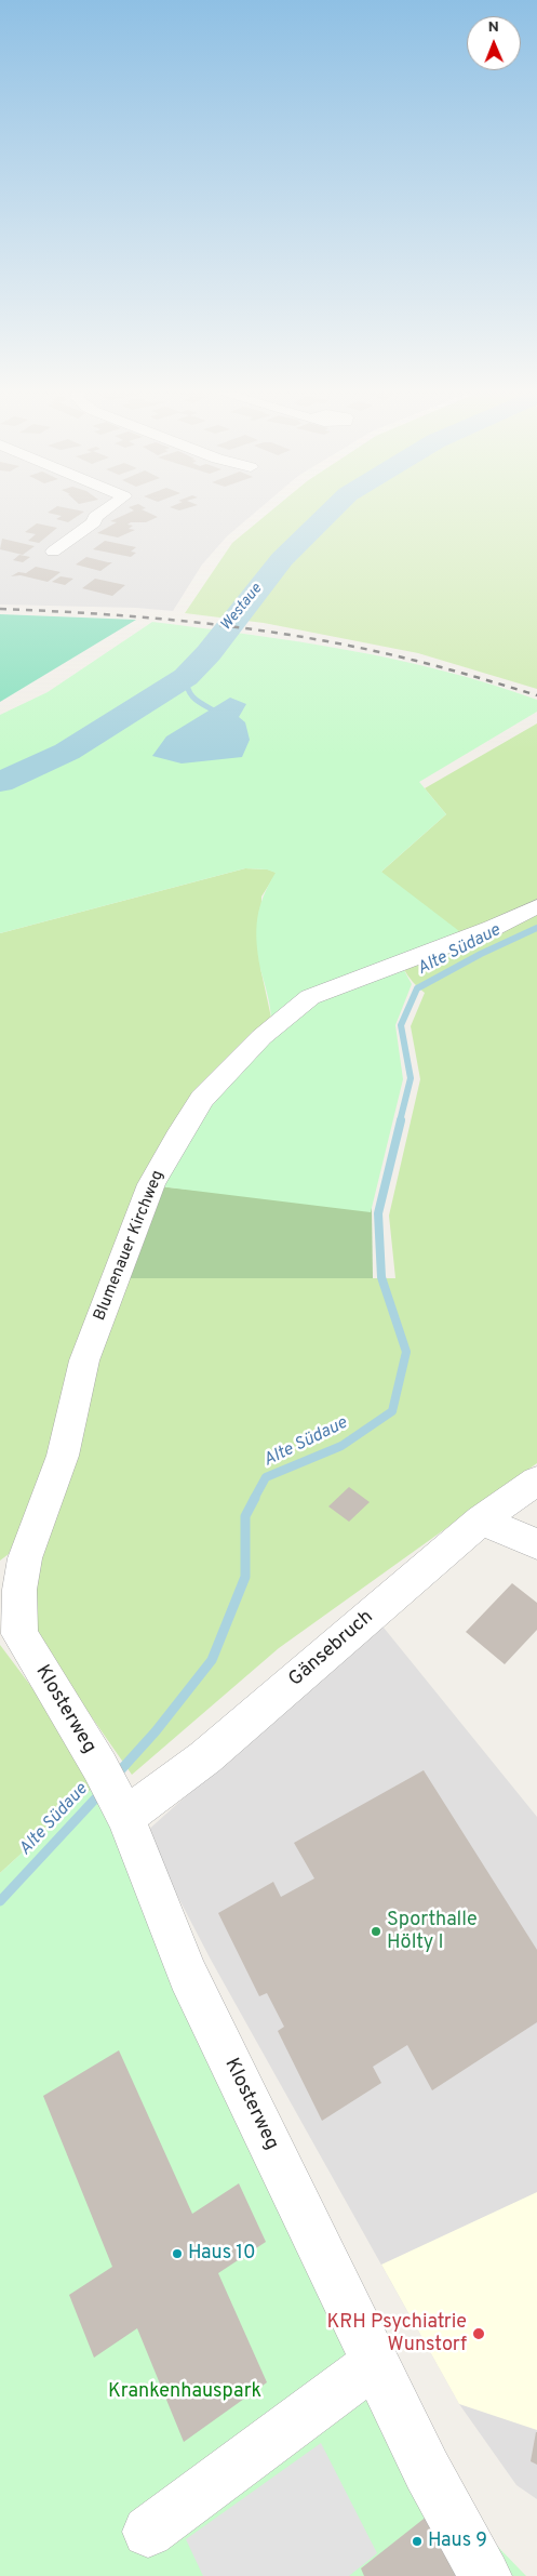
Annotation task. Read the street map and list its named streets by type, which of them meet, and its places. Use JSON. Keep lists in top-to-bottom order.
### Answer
{
  "streets": {
    "street": ["Blumenauer Kirchweg", "Gänsebruch", "Klosterweg"]
  },
  "crossings": [
    ["Blumenauer Kirchweg", "Klosterweg"],
    ["Gänsebruch", "Klosterweg"]
  ],
  "water": ["Westaue", "Alte Südaue"],
  "parks": ["Krankenhauspark"],
  "places": [
    "Sporthalle Hölty I",
    "Haus 10",
    "KRH Psychiatrie Wunstorf",
    "Haus 9"
  ],
  "north": "top"
}
